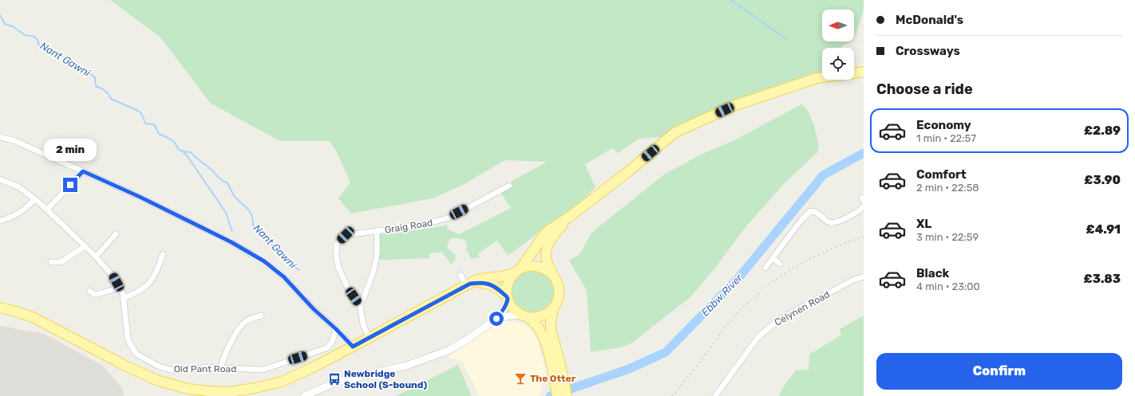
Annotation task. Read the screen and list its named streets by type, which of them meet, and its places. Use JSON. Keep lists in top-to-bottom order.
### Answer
{
  "streets": {
    "street": ["Graig Road", "Celynen Road", "Old Pant Road"]
  },
  "water": ["Nant Gawni", "Ebbw River"],
  "places": {
    "bar": ["The Otter"],
    "bus stop": ["Newbridge School (S-bound)"]
  },
  "north": "left",
  "page": {
    "banner": ["McDonald's", "Crossways"],
    "heading": "Choose a ride",
    "list": [
      {
        "name": "Economy",
        "note": "1 min · 22:57",
        "value": "£2.89"
      },
      {
        "name": "Comfort",
        "note": "2 min · 22:58",
        "value": "£3.90"
      },
      {
        "name": "XL",
        "note": "3 min · 22:59",
        "value": "£4.91"
      },
      {
        "name": "Black",
        "note": "4 min · 23:00",
        "value": "£3.83"
      }
    ],
    "bubble": "2 min",
    "buttons": "Confirm"
  }
}
